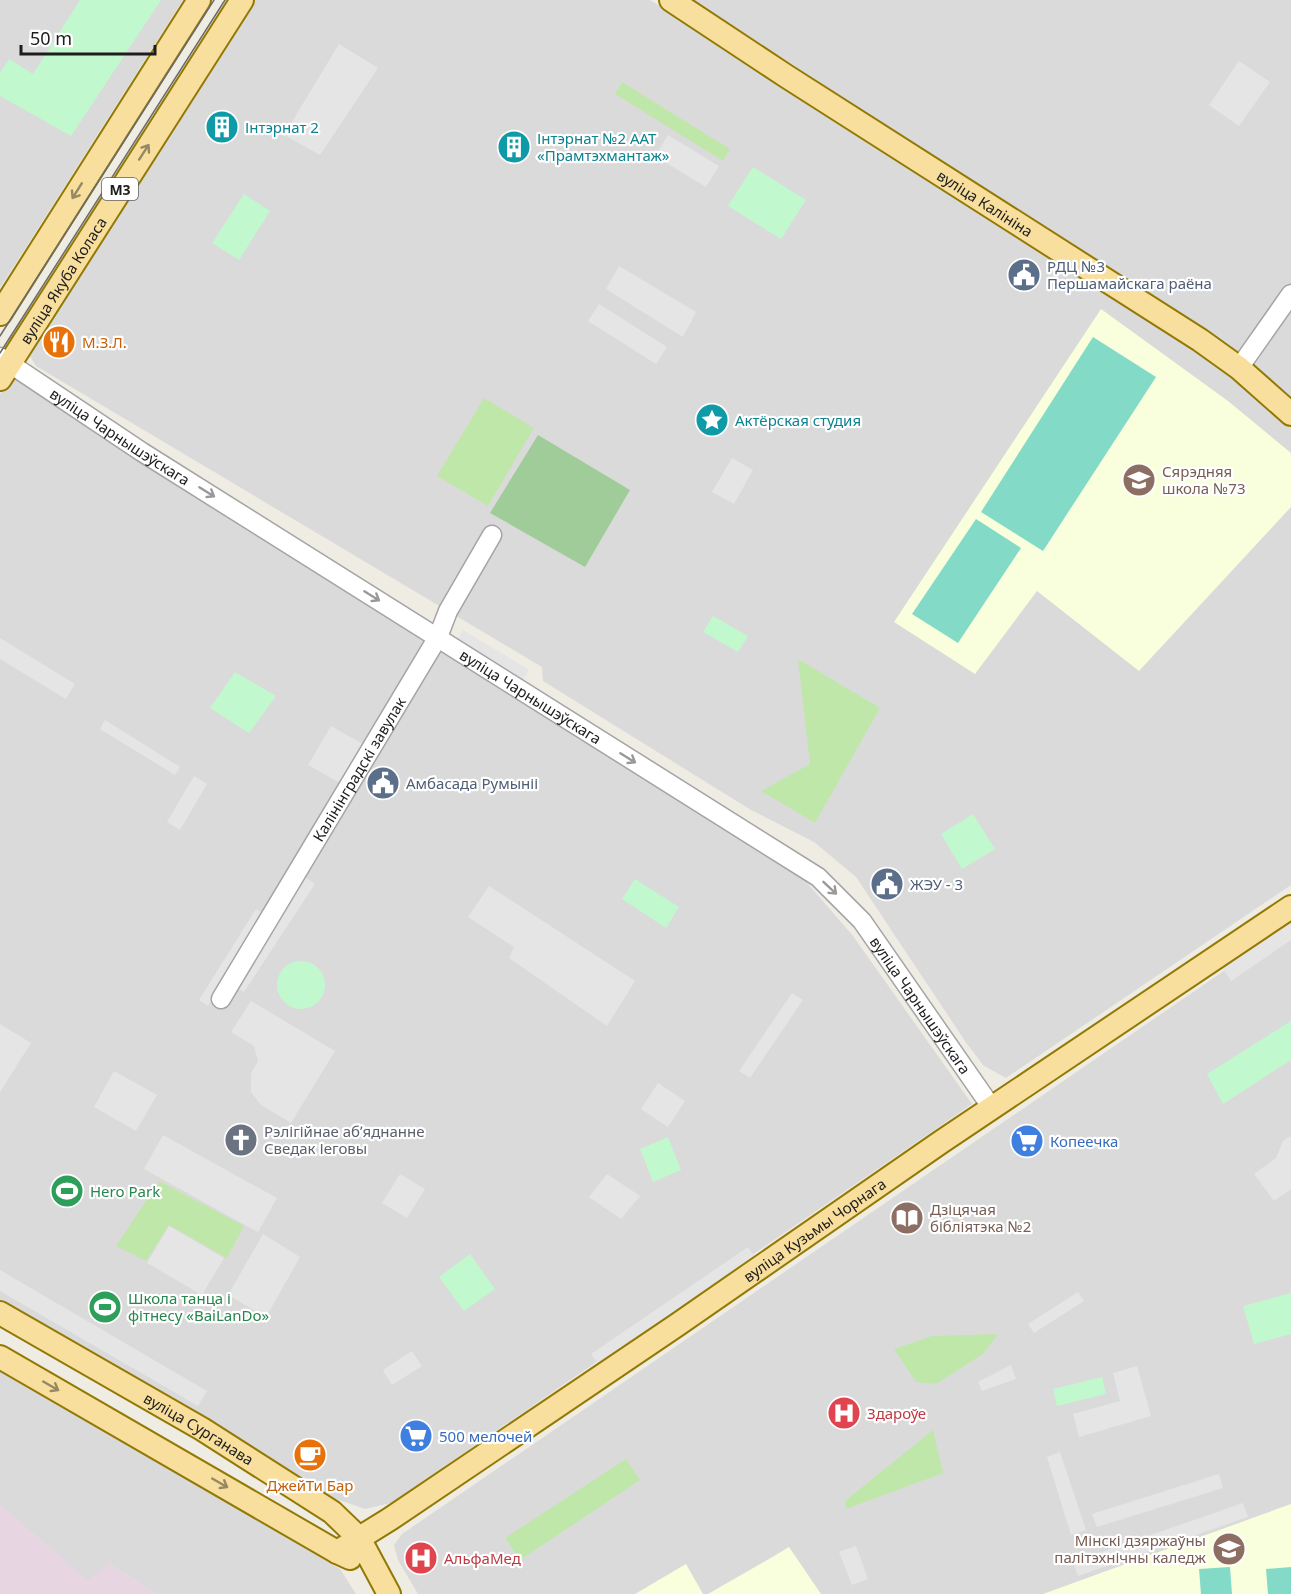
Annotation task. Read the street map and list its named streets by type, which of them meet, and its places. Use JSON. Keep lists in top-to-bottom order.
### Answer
{
  "streets": {
    "main road": [
      "М3",
      "вуліца Калініна",
      "вуліца Якуба Коласа",
      "вуліца Кузьмы Чорнага",
      "вуліца Сурганава"
    ],
    "street": ["вуліца Чарнышэўскага", "Калінінградскі завулак"]
  },
  "crossings": [
    ["вуліца Якуба Коласа", "вуліца Чарнышэўскага"],
    ["вуліца Чарнышэўскага", "Калінінградскі завулак"],
    ["вуліца Чарнышэўскага", "вуліца Кузьмы Чорнага"],
    ["вуліца Кузьмы Чорнага", "вуліца Сурганава"]
  ],
  "one_way": ["вуліца Чарнышэўскага"],
  "places": {
    "building": ["Інтэрнат 2", "Інтэрнат №2 ААТ «Прамтэхмантаж»"],
    "public building": ["РДЦ №3 Першамайскага раёна", "Амбасада Румыніі", "ЖЭУ - 3"],
    "restaurant": ["М.З.Л."],
    "place": ["Актёрская студия"],
    "school or university": ["Сярэдняя школа №73", "Мінскі дзяржаўны палітэхнічны каледж"],
    "church": ["Рэлігійнае абʼяднанне Сведак Іеговы"],
    "supermarket": ["Копеечка", "500 мелочей"],
    "sports": ["Hero Park", "Школа танца і фітнесу «BaiLanDo»"],
    "library": ["Дзіцячая бібліятэка №2"],
    "hospital": ["Здароўе", "АльфаМед"],
    "cafe": ["ДжейТи Бар"]
  },
  "scale_bar": "50 m"
}
